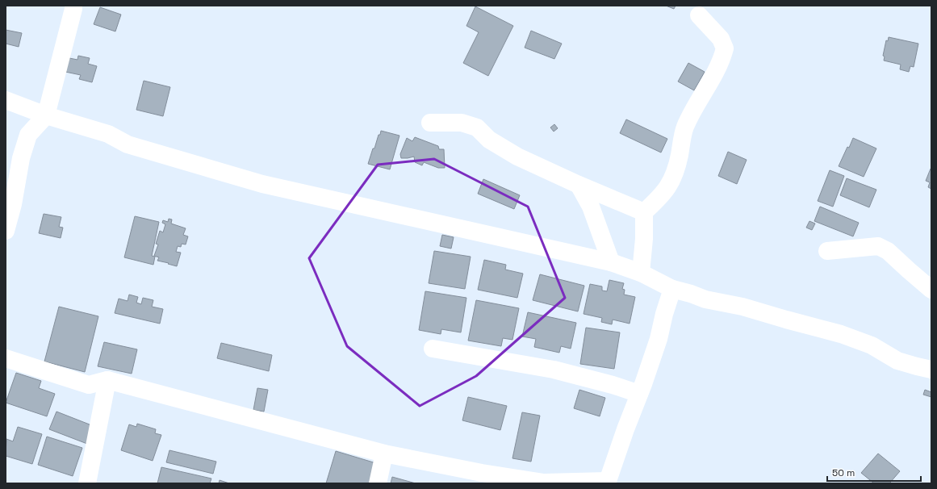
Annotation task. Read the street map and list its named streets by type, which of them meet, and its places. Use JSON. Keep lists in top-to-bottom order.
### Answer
{
  "scale_bar": "50 m"
}
